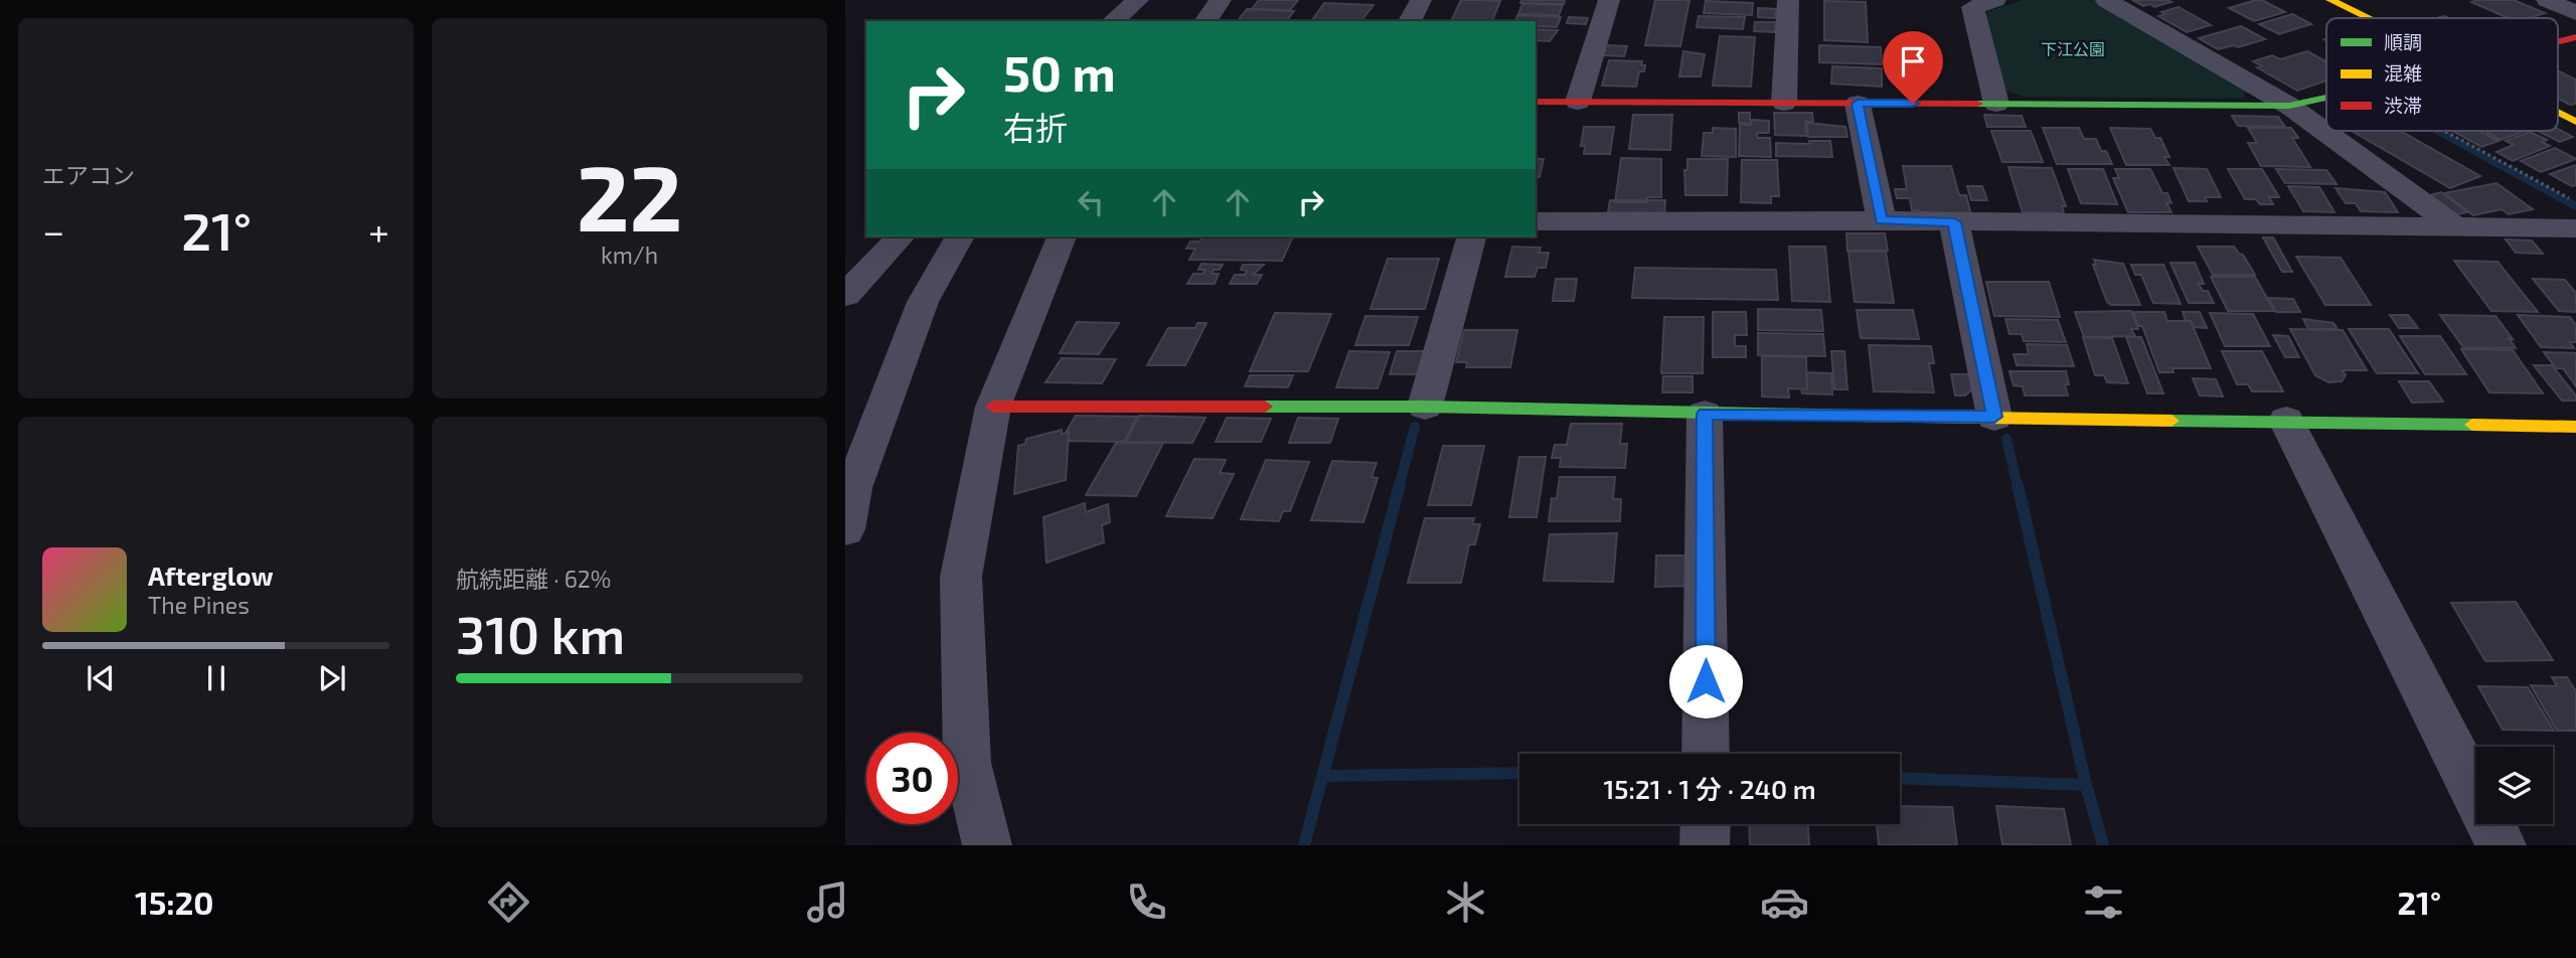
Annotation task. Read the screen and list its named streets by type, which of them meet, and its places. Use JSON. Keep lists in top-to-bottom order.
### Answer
{
  "parks": ["下江公園"],
  "legend": ["順調", "混雑", "渋滞"],
  "page": {
    "tile": [
      "エアコン",
      ["22", "km/h"],
      ["航続距離 · 62%", "310 km"]
    ],
    "turn": ["50 m", "右折"],
    "heat": ["−", "21°", "+"],
    "song": ["Afterglow", "The Pines"],
    "limit": "30",
    "trip": "15:21 · 1 分 · 240 m",
    "tabs": ["15:20", "21°"]
  }
}
